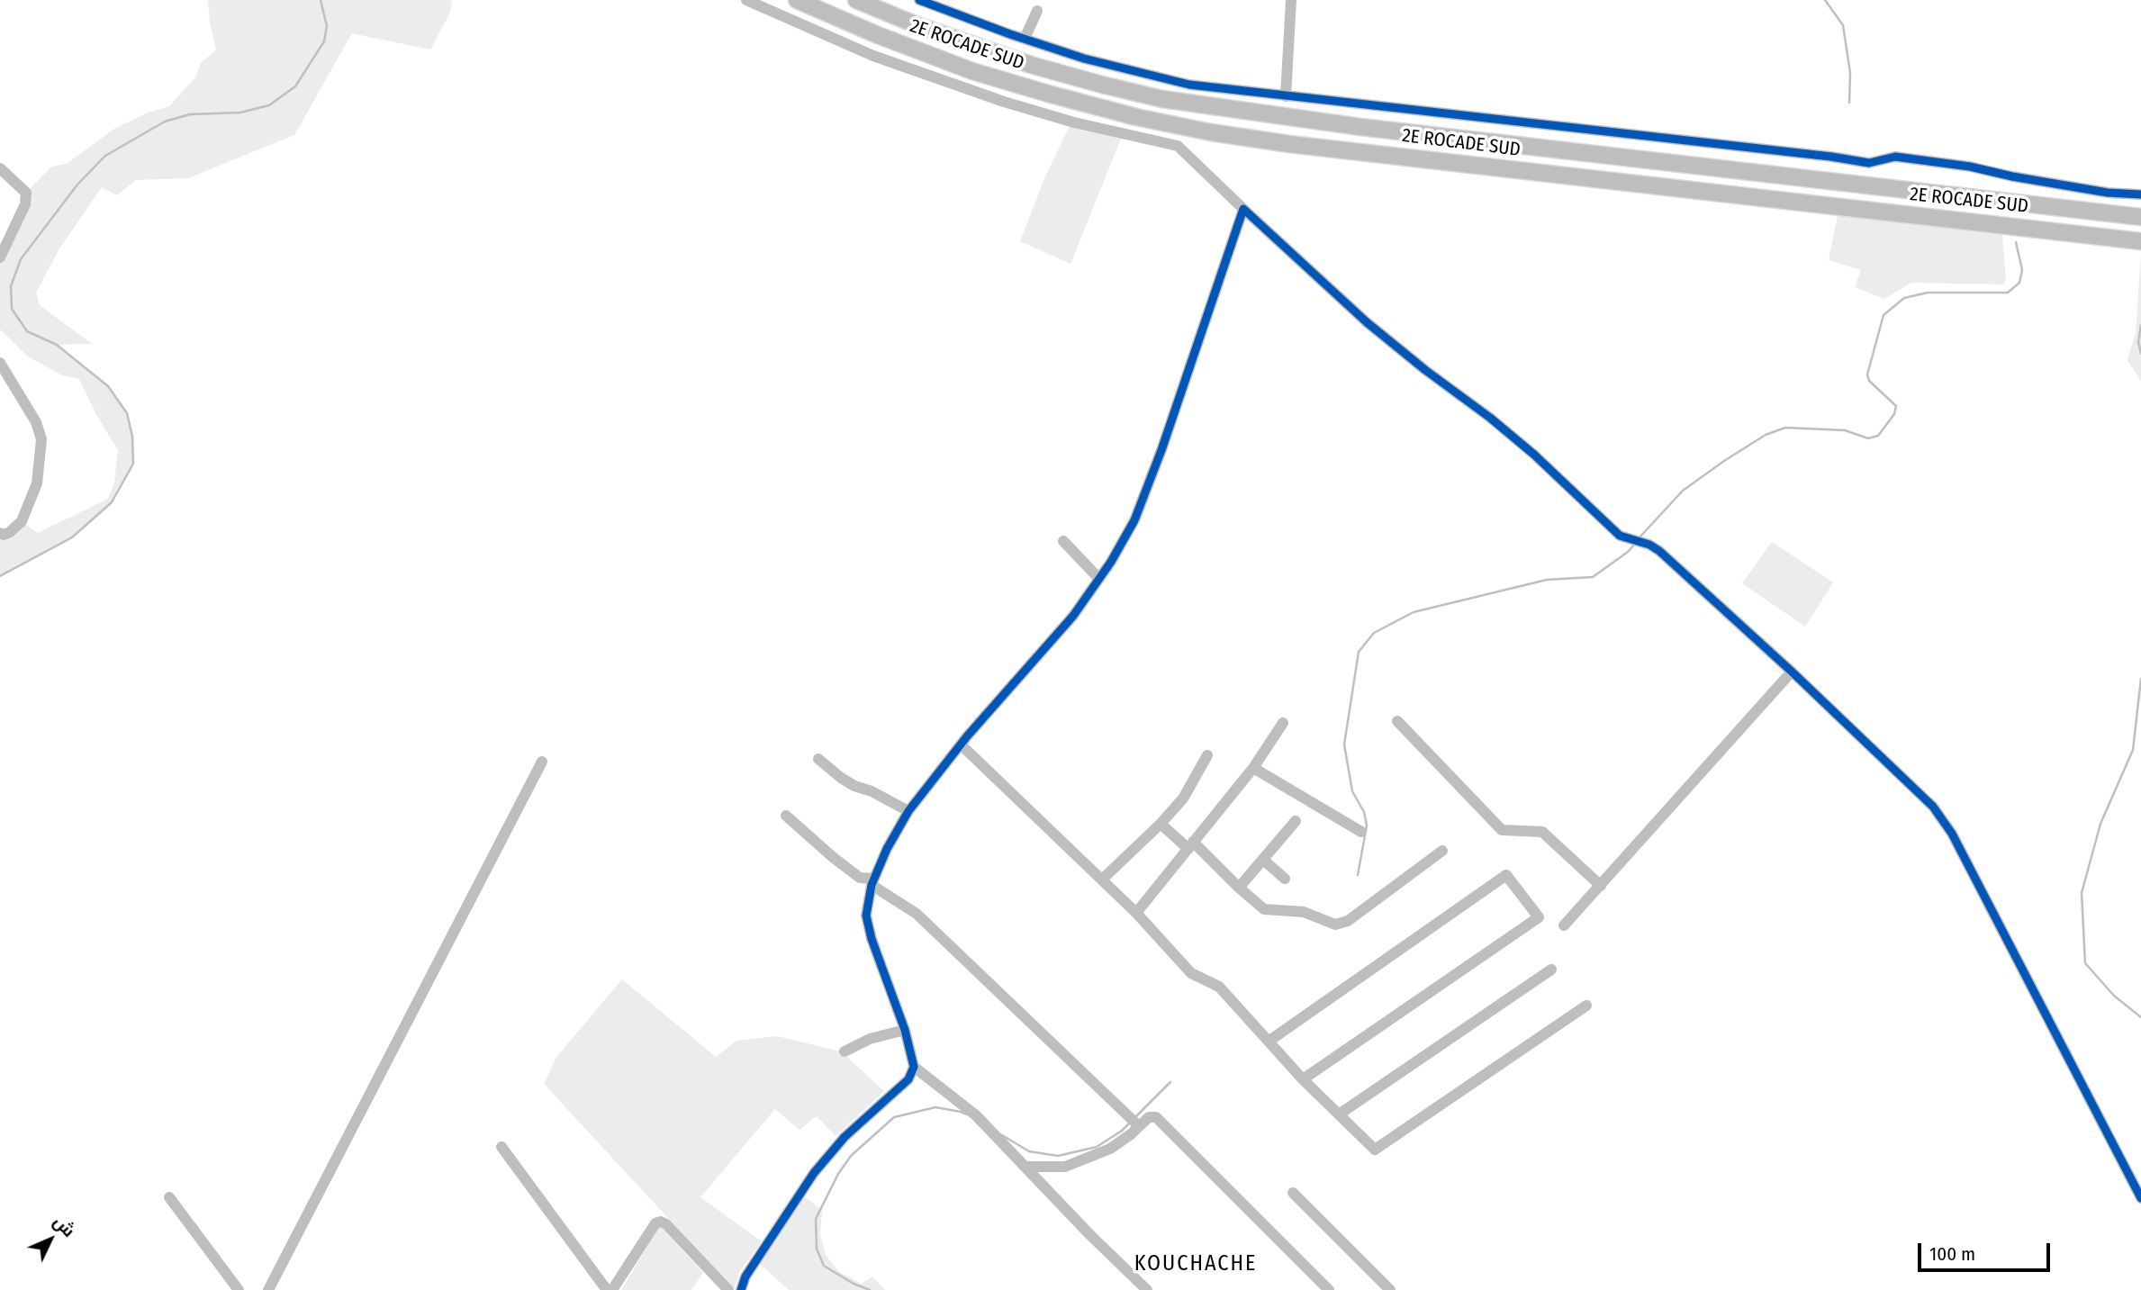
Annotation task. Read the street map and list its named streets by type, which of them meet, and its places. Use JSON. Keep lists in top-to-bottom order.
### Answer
{
  "streets": {
    "highway": ["2E ROCADE SUD"]
  },
  "districts": ["KOUCHACHE"],
  "scale_bar": "100 m",
  "north": "top right"
}
